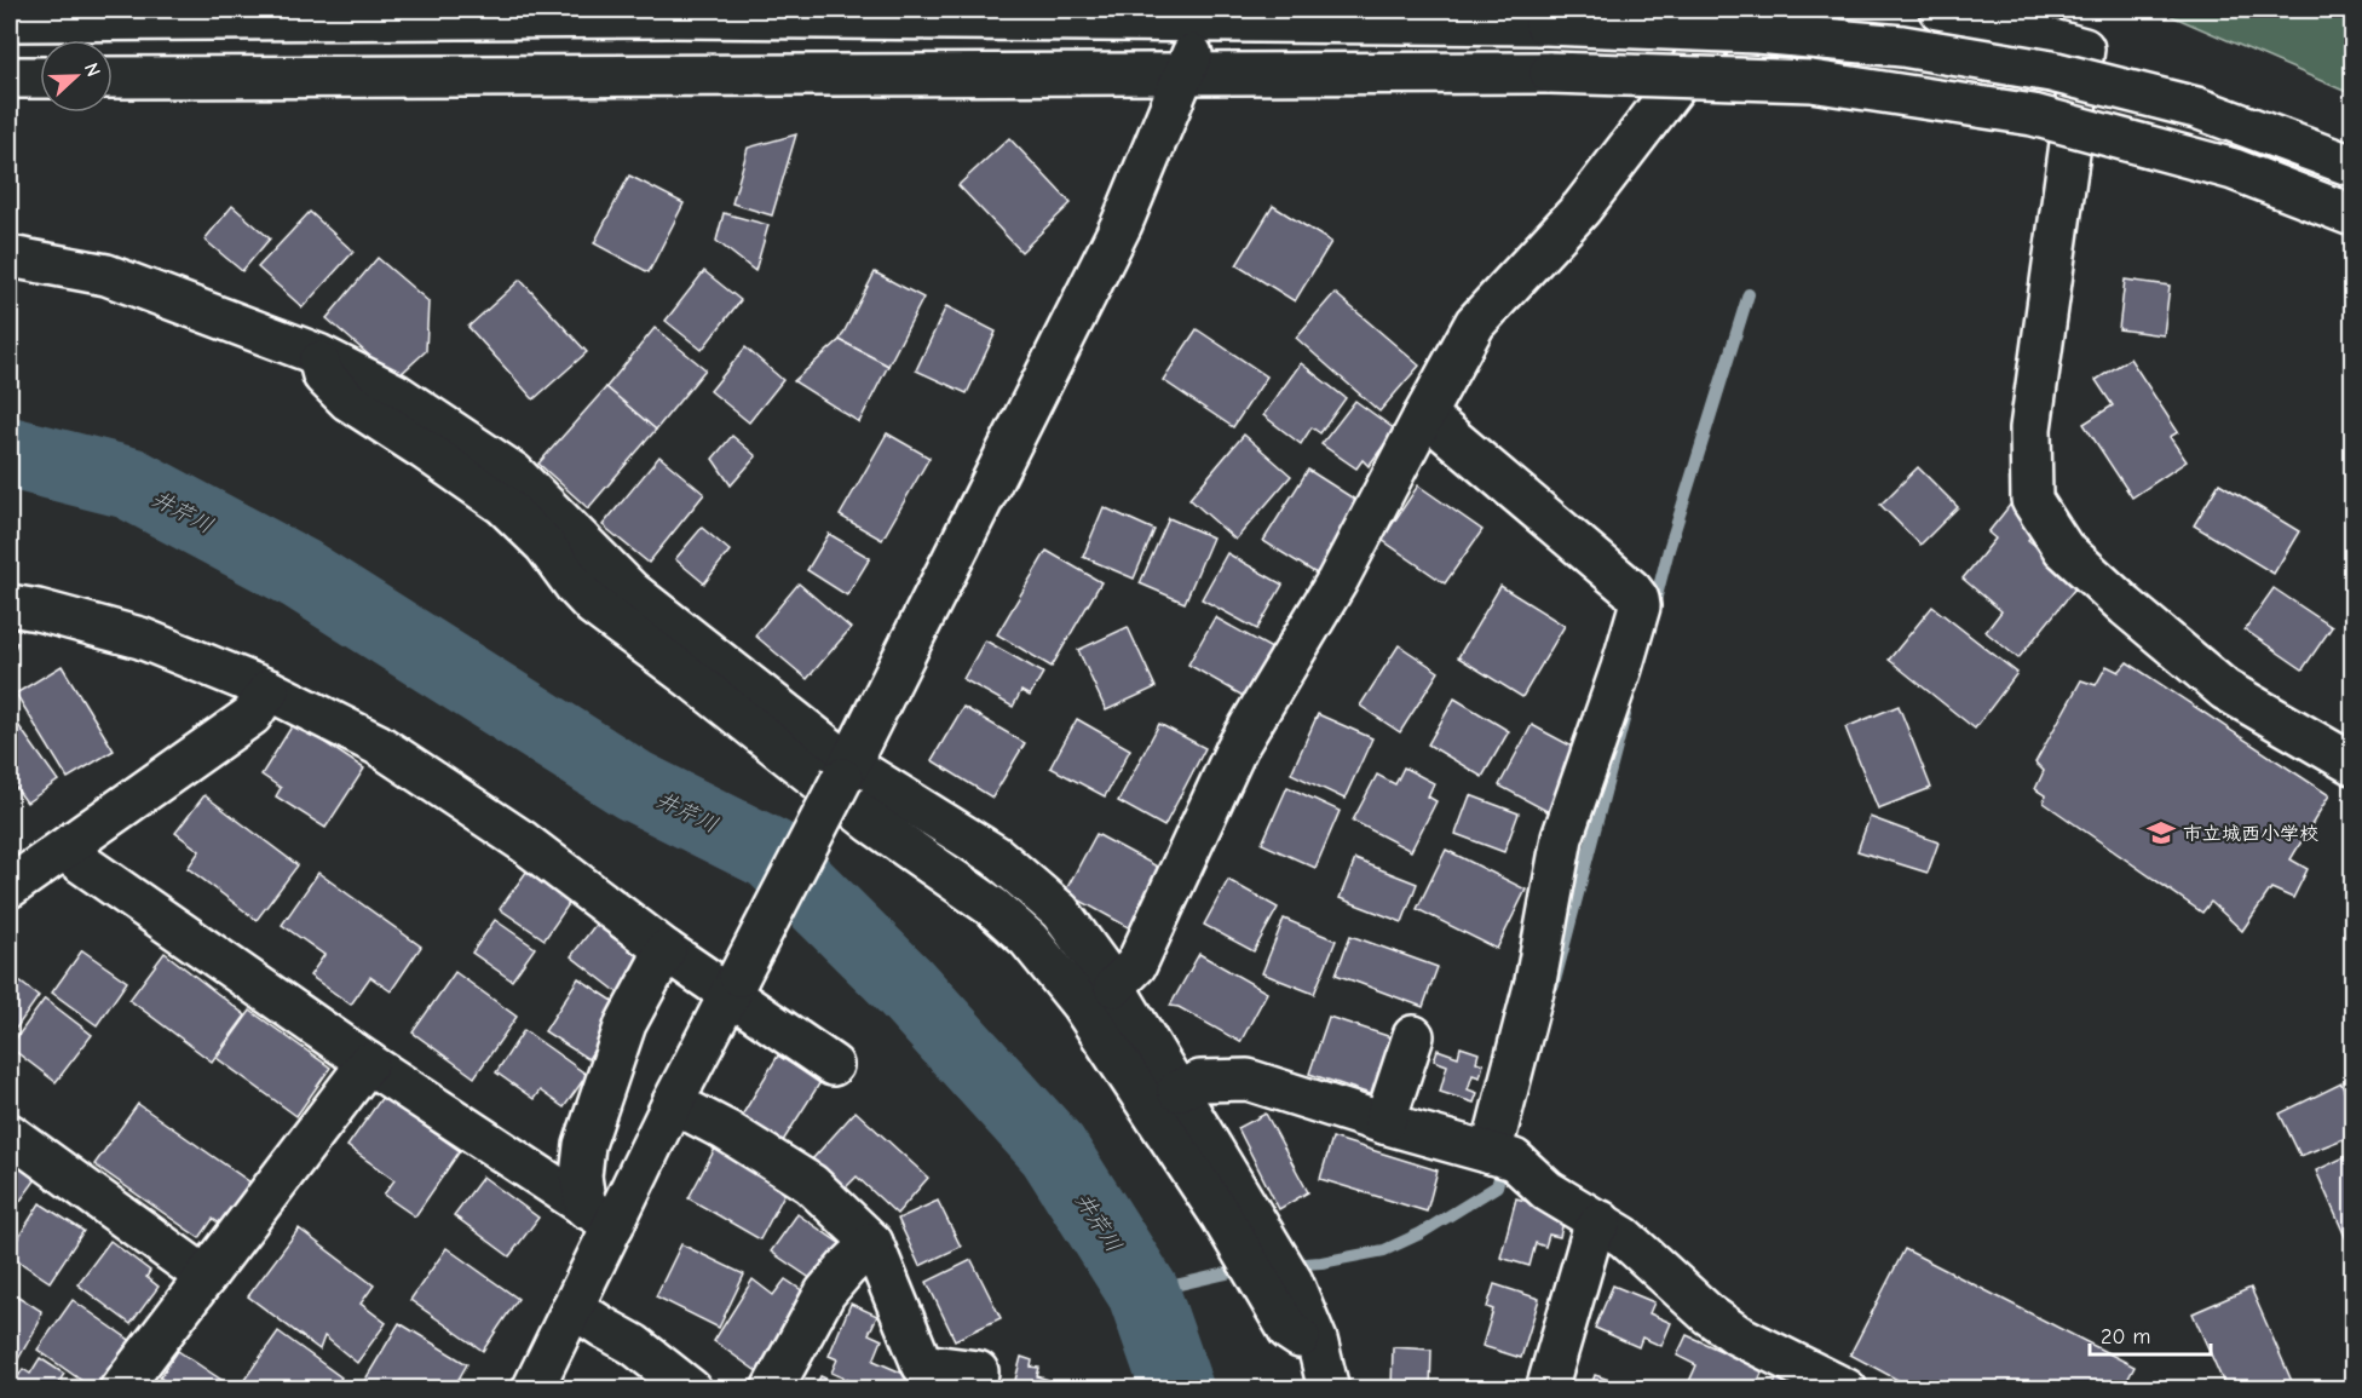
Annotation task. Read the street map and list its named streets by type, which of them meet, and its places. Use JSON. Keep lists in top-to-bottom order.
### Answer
{
  "water": ["井芹川"],
  "places": {
    "school or university": ["市立城西小学校"]
  },
  "scale_bar": "20 m",
  "north": "right"
}
